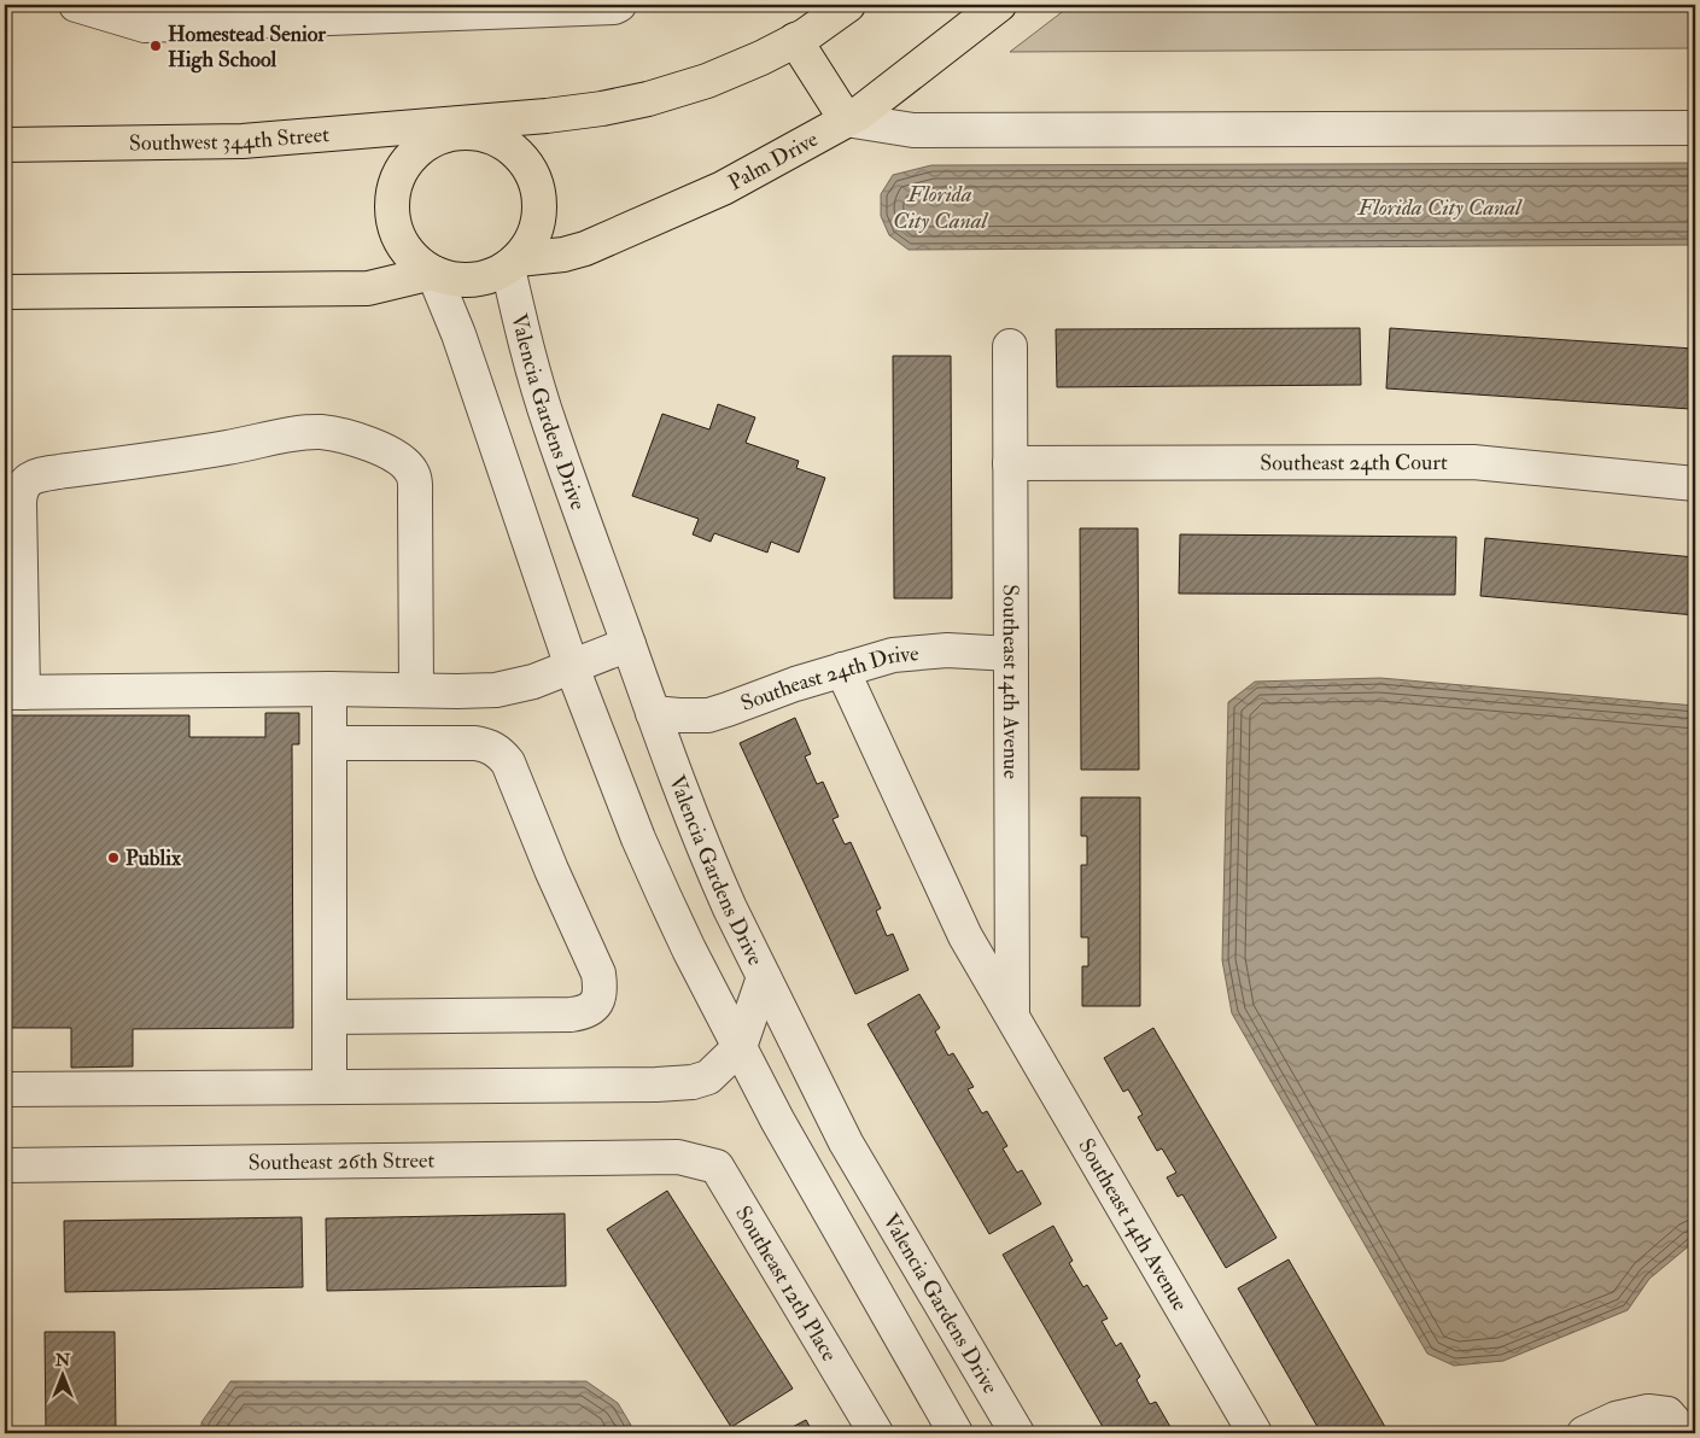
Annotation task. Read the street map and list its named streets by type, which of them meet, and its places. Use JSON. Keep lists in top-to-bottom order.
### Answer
{
  "streets": {
    "main road": ["Southwest 344th Street", "Palm Drive"],
    "street": [
      "Valencia Gardens Drive",
      "Southeast 24th Court",
      "Southeast 24th Drive",
      "Southeast 14th Avenue",
      "Southeast 26th Street",
      "Southeast 12th Place"
    ]
  },
  "crossings": [
    ["Southwest 344th Street", "Palm Drive"],
    ["Southwest 344th Street", "Valencia Gardens Drive"],
    ["Palm Drive", "Valencia Gardens Drive"],
    ["Valencia Gardens Drive", "Southeast 24th Drive"],
    ["Southeast 24th Court", "Southeast 14th Avenue"],
    ["Southeast 24th Drive", "Southeast 14th Avenue"],
    ["Southeast 26th Street", "Southeast 12th Place"]
  ],
  "water": ["Florida City Canal"],
  "places": ["Homestead Senior High School", "Publix"],
  "north": "top"
}
